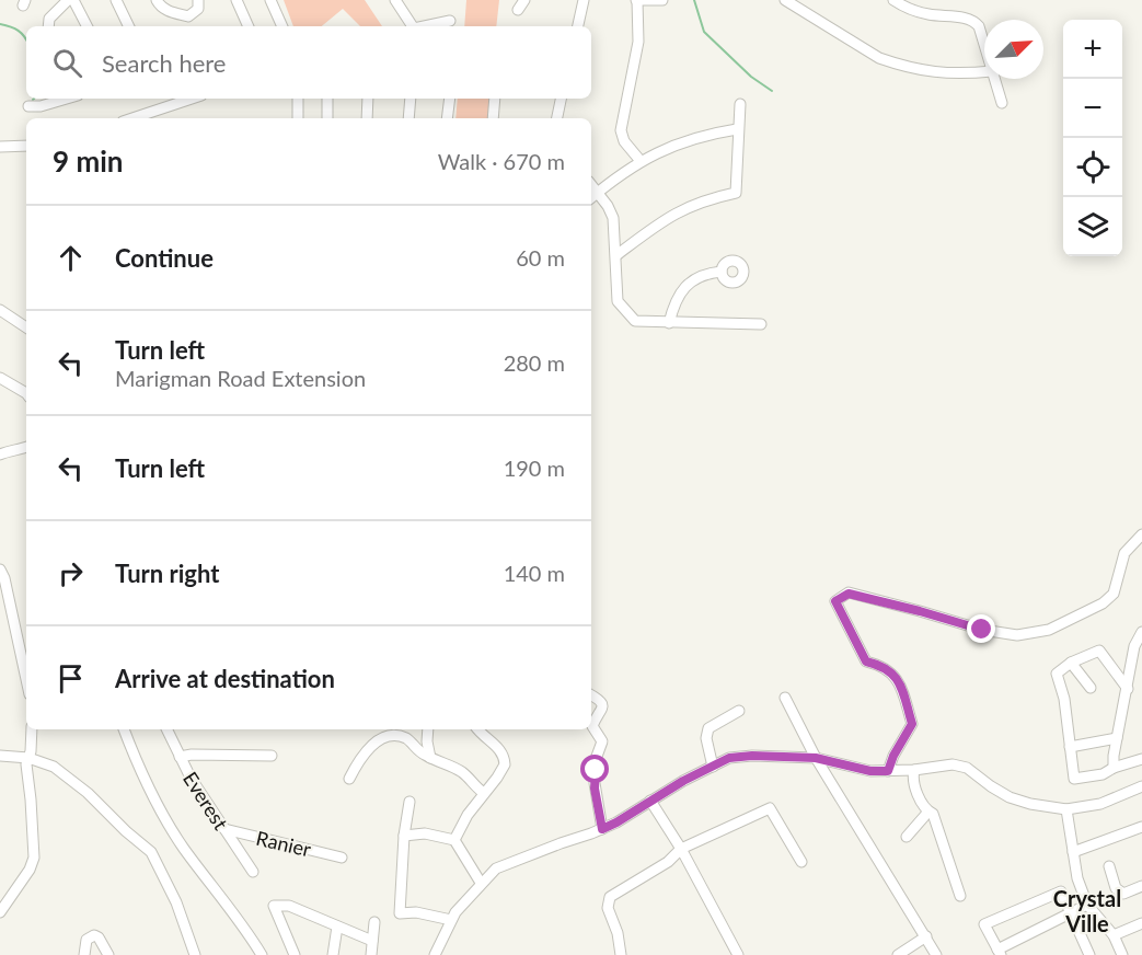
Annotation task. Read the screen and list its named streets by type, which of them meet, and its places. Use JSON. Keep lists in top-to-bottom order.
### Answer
{
  "streets": {
    "street": ["Everest", "Ranier"]
  },
  "crossings": [
    ["Everest", "Ranier"]
  ],
  "districts": ["Crystal Ville"],
  "north": "top right",
  "page": {
    "map_buttons": ["+", "−"],
    "search": "Search here",
    "heading": ["9 min", "Walk · 670 m"],
    "list": [
      ["Continue", "60 m"],
      ["Turn left", "Marigman Road Extension", "280 m"],
      ["Turn left", "190 m"],
      ["Turn right", "140 m"],
      "Arrive at destination"
    ]
  }
}
